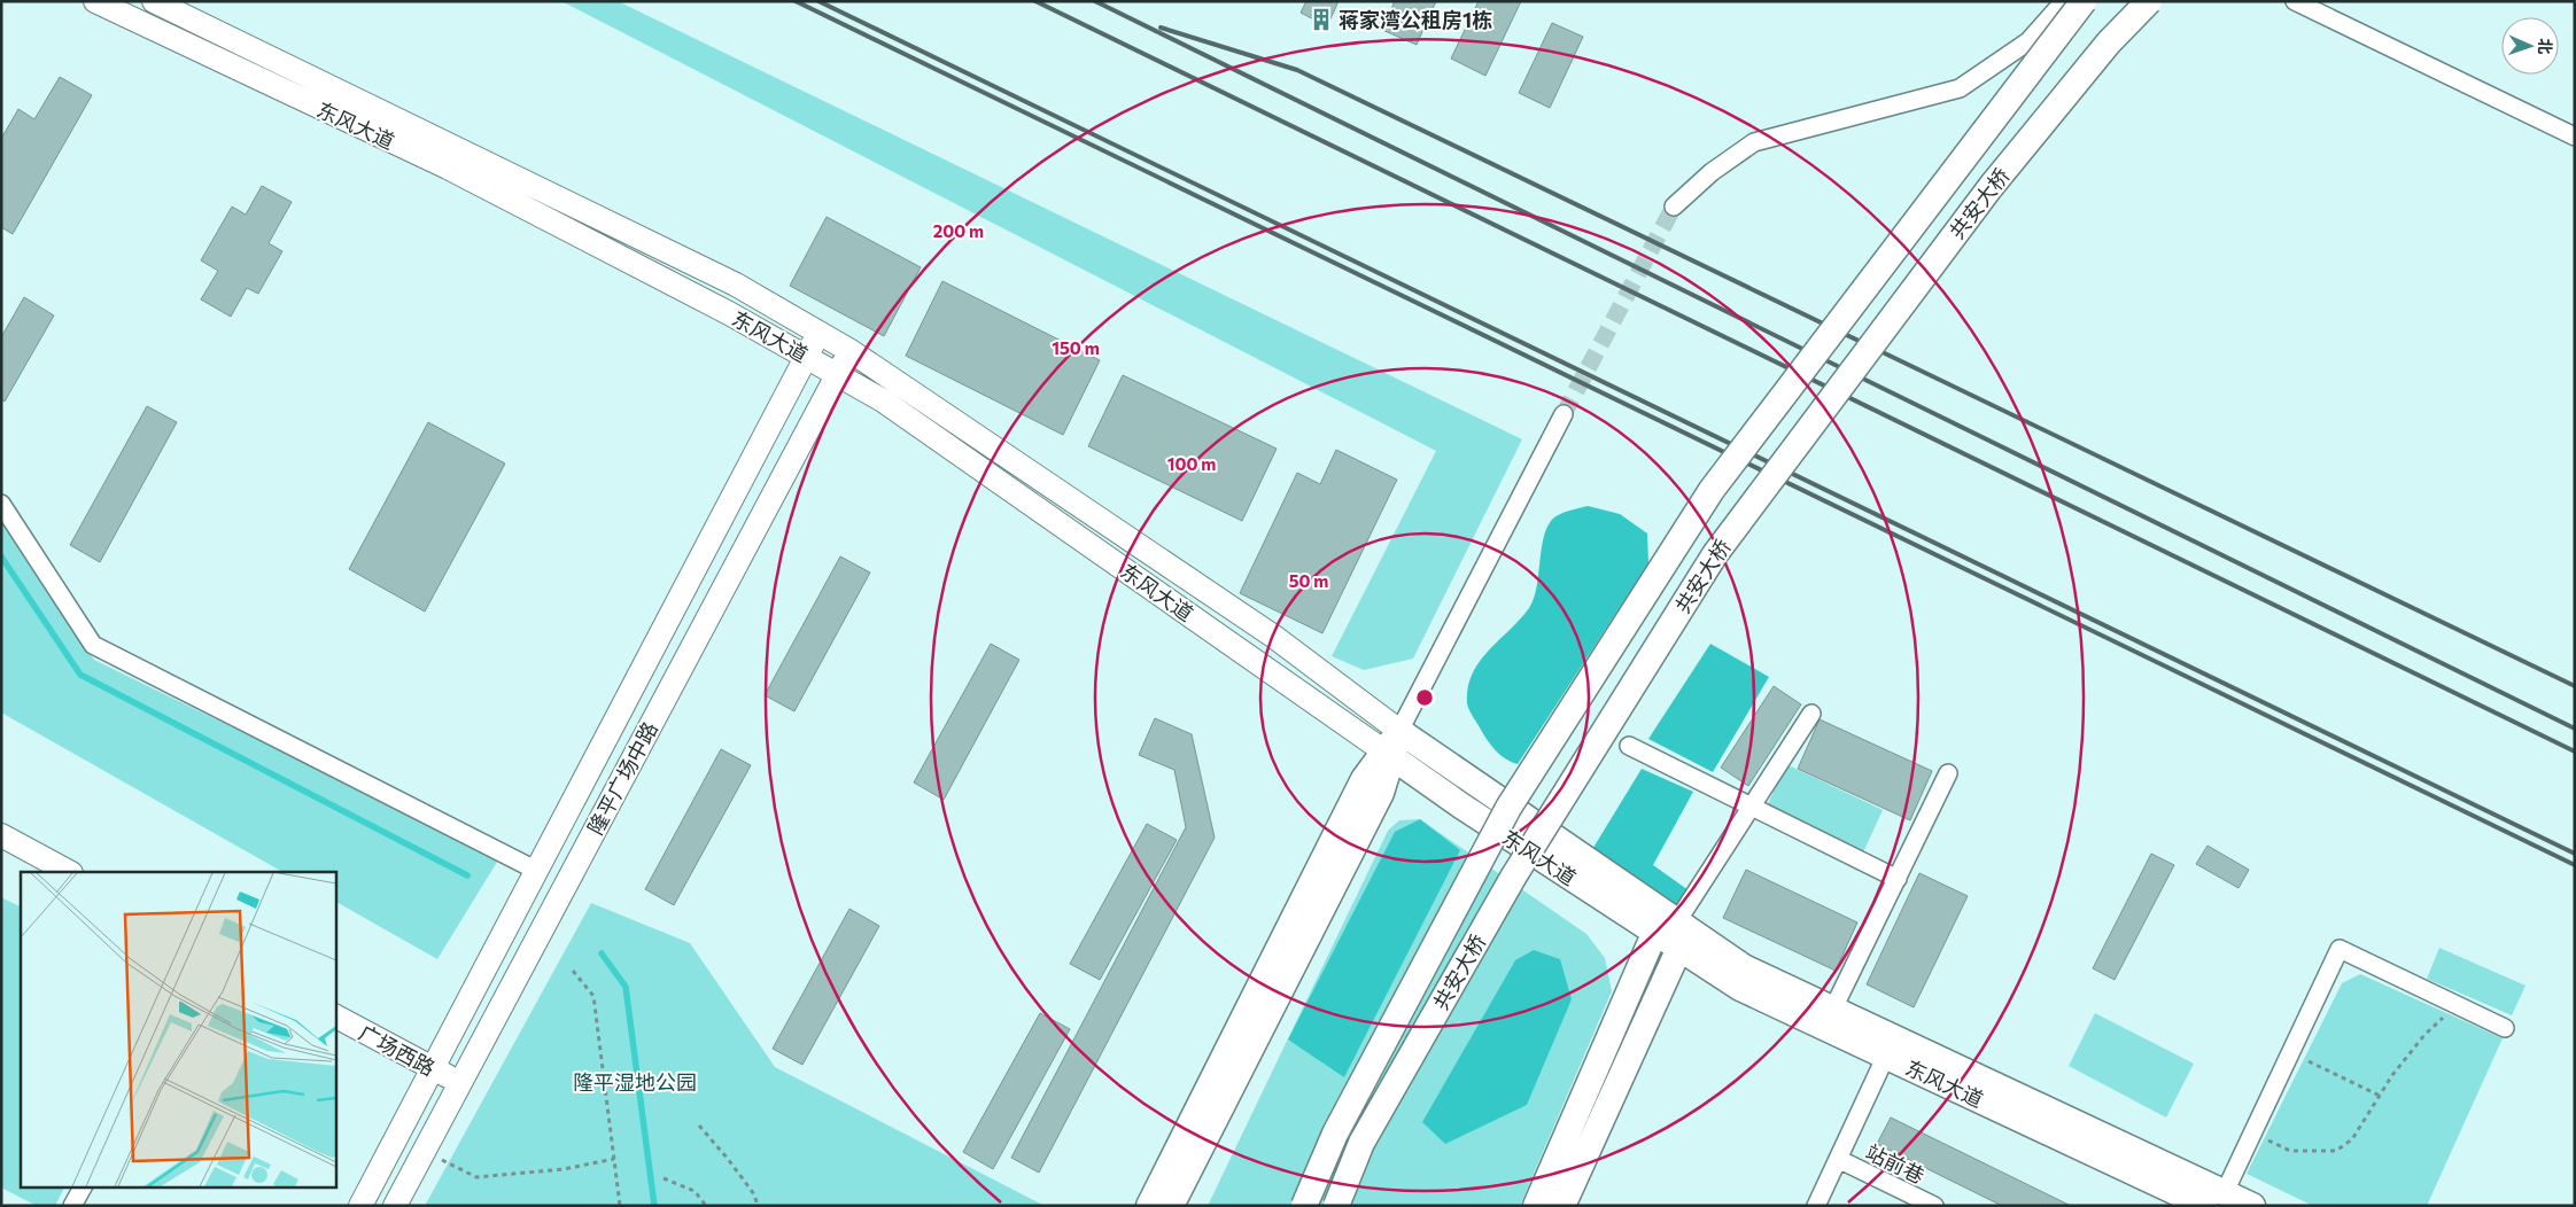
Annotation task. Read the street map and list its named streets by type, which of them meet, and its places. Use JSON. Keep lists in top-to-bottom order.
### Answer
{
  "streets": {
    "main road": ["东风大道", "共安大桥"],
    "street": ["隆平广场中路", "广场西路", "站前巷"]
  },
  "crossings": [
    ["东风大道", "隆平广场中路"],
    ["隆平广场中路", "广场西路"]
  ],
  "parks": ["隆平湿地公园"],
  "places": {
    "building": ["蒋家湾公租房1栋"]
  },
  "north": "right",
  "rings": [
    "200 m",
    "150 m",
    "100 m",
    "50 m"
  ]
}
